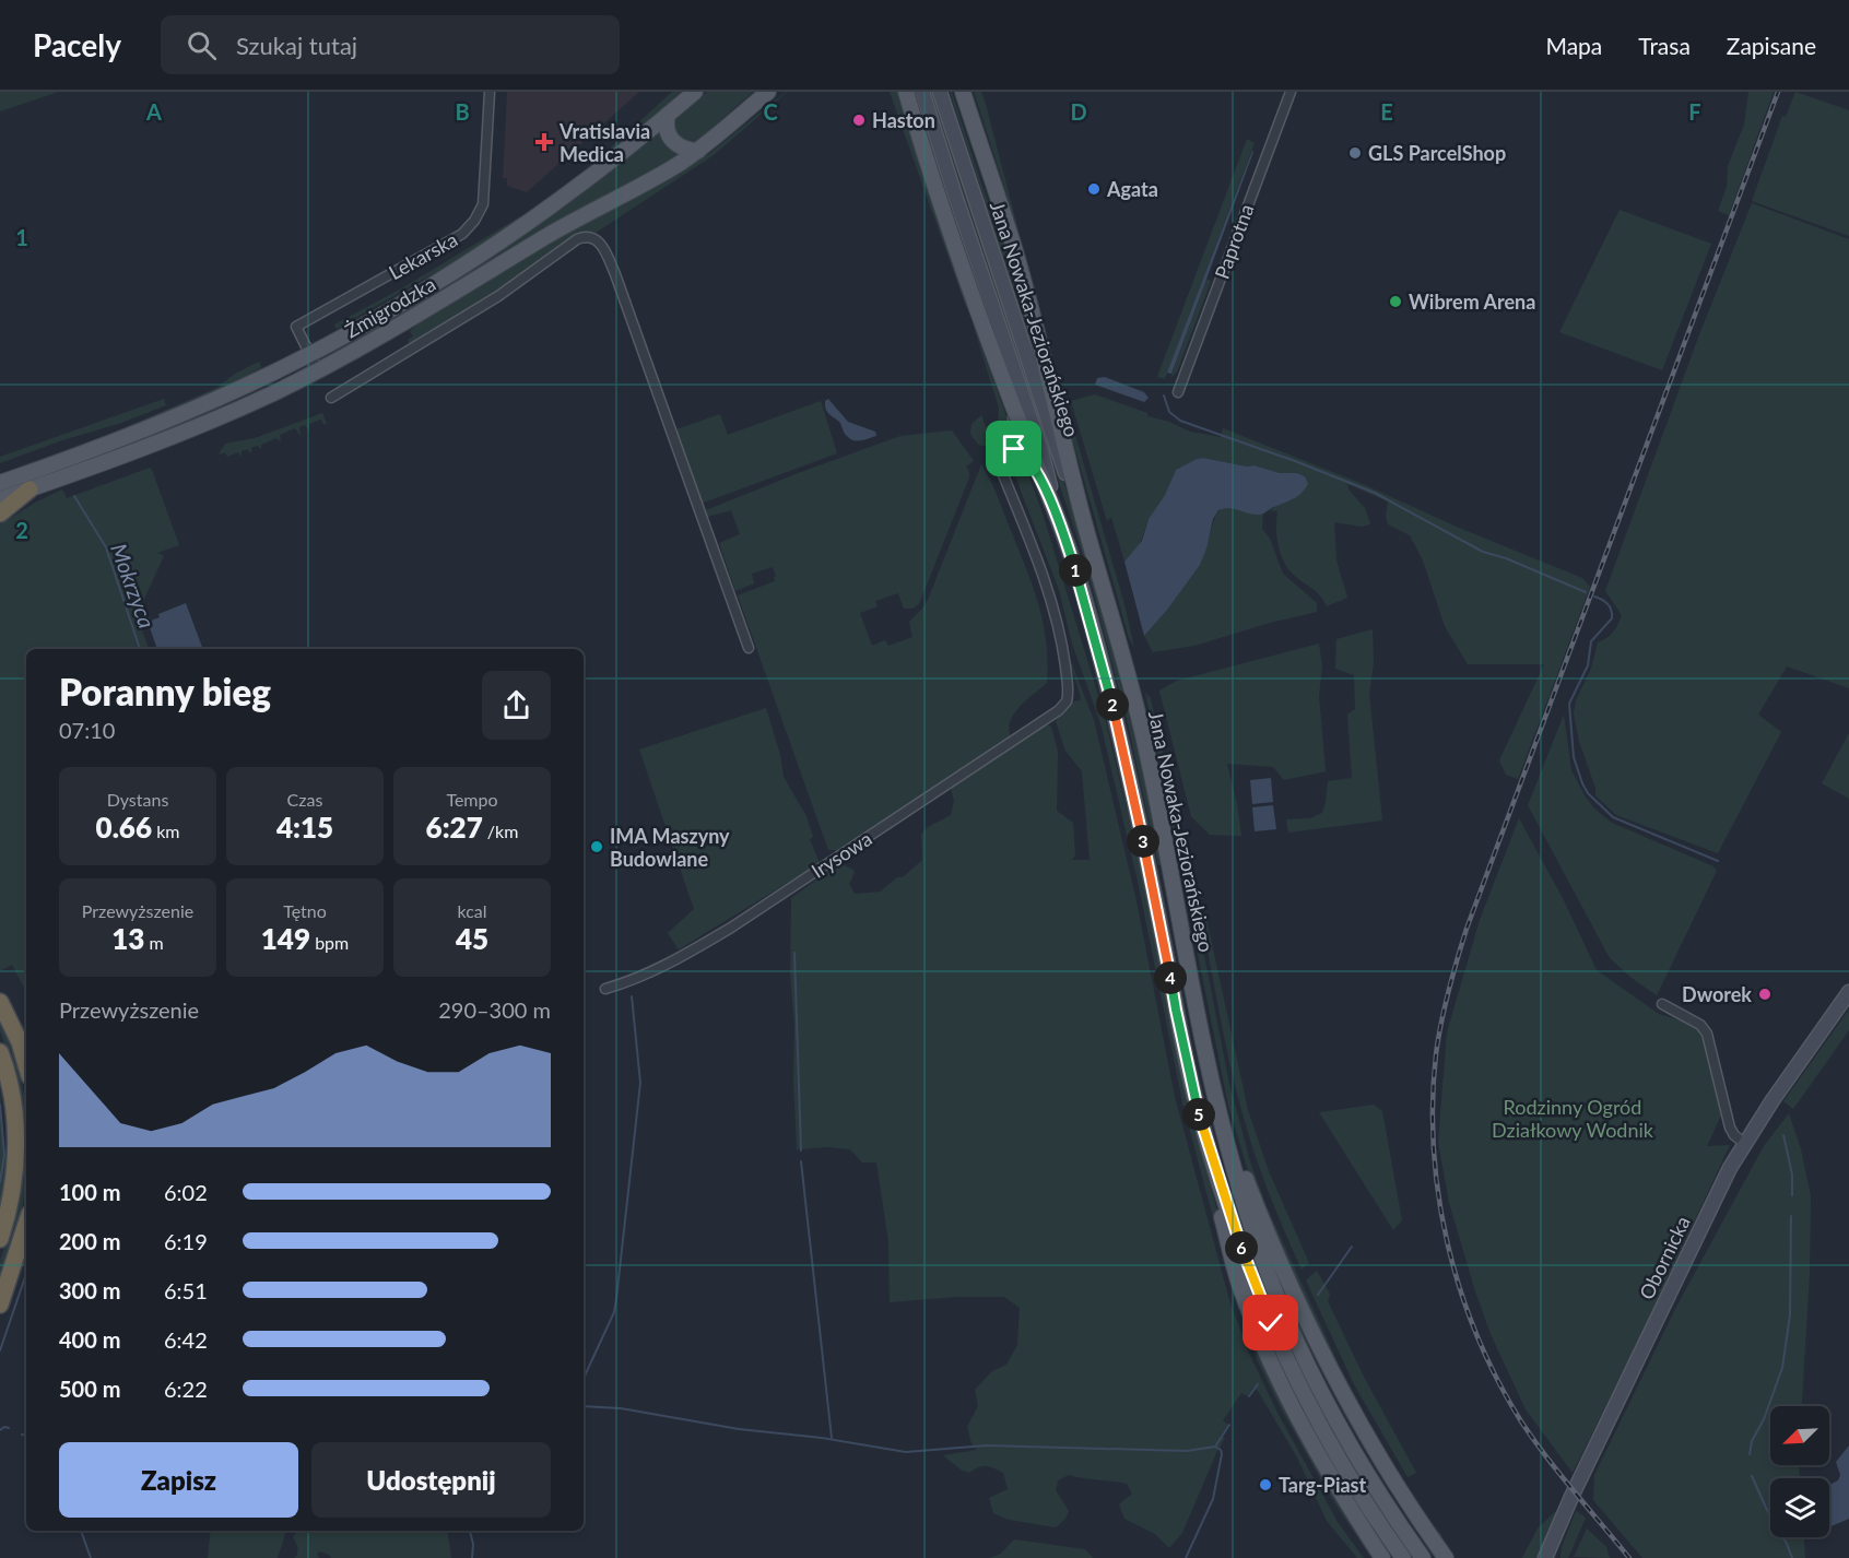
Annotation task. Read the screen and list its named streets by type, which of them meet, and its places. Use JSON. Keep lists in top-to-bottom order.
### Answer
{
  "streets": {
    "main road": ["Żmigrodzka", "Jana Nowaka-Jeziorańskiego"],
    "street": [
      "Paprotna",
      "Lekarska",
      "Irysowa",
      "Obornicka"
    ]
  },
  "crossings": [
    ["Lekarska", "Żmigrodzka"]
  ],
  "water": ["Mokrzyca"],
  "parks": ["Rodzinny Ogród Działkowy Wodnik"],
  "places": {
    "other": [
      "Haston",
      "GLS ParcelShop",
      "Agata",
      "Wibrem Arena",
      "IMA Maszyny Budowlane",
      "Dworek",
      "Targ-Piast"
    ],
    "health": ["Vratislavia Medica"]
  },
  "north": "bottom left",
  "page": {
    "header": "Pacely",
    "search": "Szukaj tutaj",
    "nav": ["Mapa", "Trasa", "Zapisane"],
    "pins": [
      "1",
      "2",
      "3",
      "4",
      "5",
      "6"
    ],
    "heading": ["Poranny bieg", "07:10"],
    "stats": [
      ["Dystans", "0.66 km"],
      ["Czas", "4:15"],
      ["Tempo", "6:27 /km"],
      ["Przewyższenie", "13 m"],
      ["Tętno", "149 bpm"],
      ["kcal", "45"]
    ],
    "chart": ["Przewyższenie", "290–300 m"],
    "list": [
      {
        "name": "100 m",
        "note": "6:02"
      },
      {
        "name": "200 m",
        "note": "6:19"
      },
      {
        "name": "300 m",
        "note": "6:51"
      },
      {
        "name": "400 m",
        "note": "6:42"
      },
      {
        "name": "500 m",
        "note": "6:22"
      }
    ],
    "buttons": ["Zapisz", "Udostępnij"]
  },
  "grid": {
    "columns": [
      "A",
      "B",
      "C",
      "D",
      "E",
      "F"
    ],
    "rows": ["1", "2"]
  }
}
